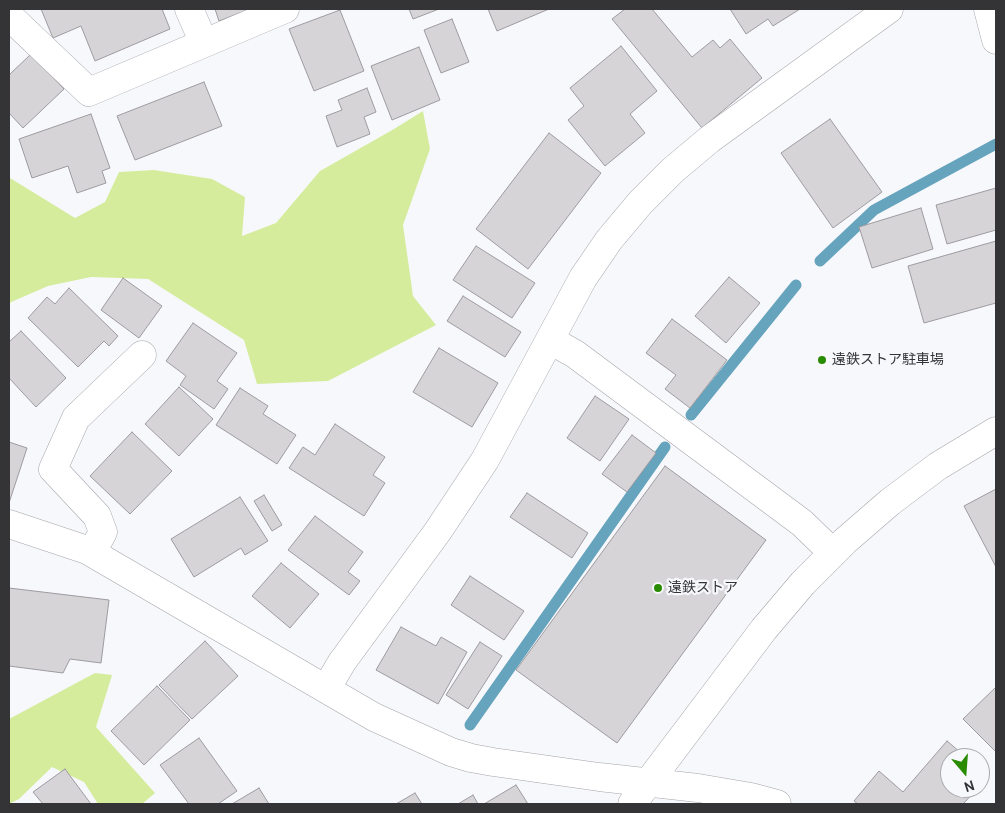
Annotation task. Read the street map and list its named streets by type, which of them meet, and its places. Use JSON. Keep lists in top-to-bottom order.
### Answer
{
  "places": ["遠鉄ストア駐車場", "遠鉄ストア"],
  "north": "bottom"
}
